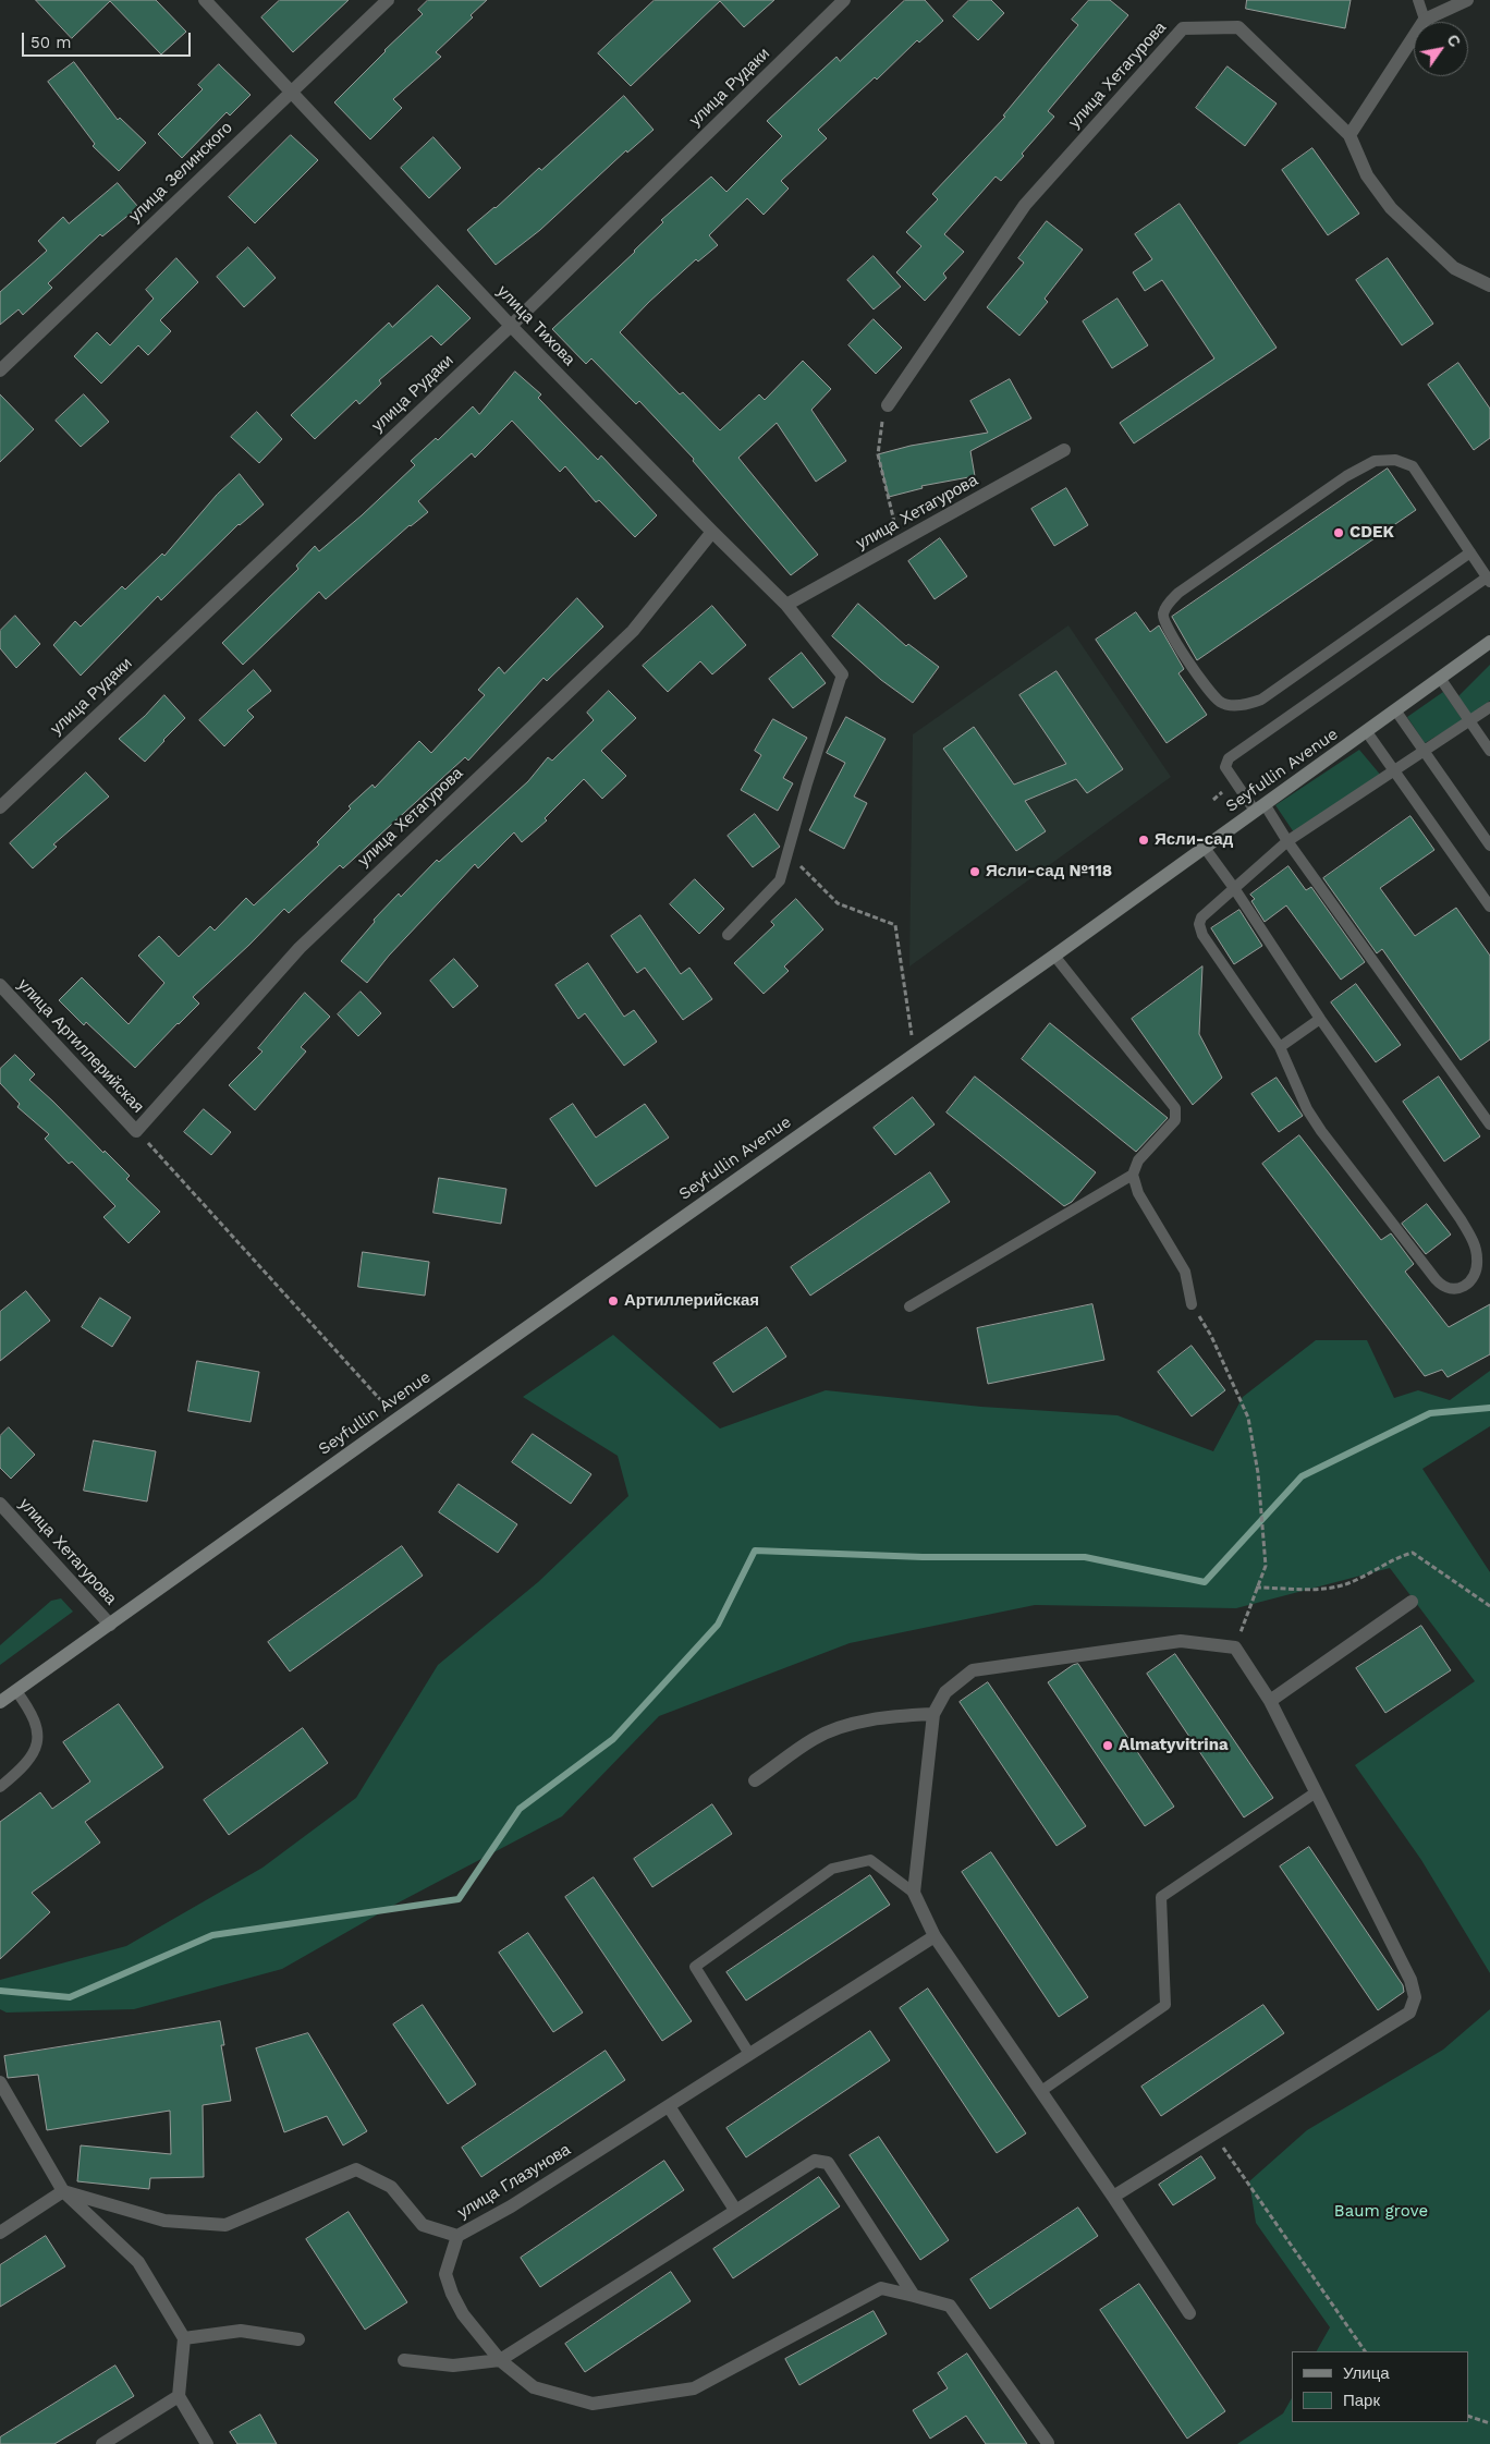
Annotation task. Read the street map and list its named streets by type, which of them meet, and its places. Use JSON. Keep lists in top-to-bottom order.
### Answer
{
  "streets": {
    "main road": ["Seyfullin Avenue"],
    "street": [
      "улица Хетагурова",
      "улица Рудаки",
      "улица Зелинского",
      "улица Тихова",
      "улица Артиллерийская",
      "улица Глазунова"
    ]
  },
  "crossings": [
    ["улица Хетагурова", "улица Тихова"],
    ["улица Хетагурова", "Seyfullin Avenue"],
    ["улица Хетагурова", "улица Артиллерийская"],
    ["улица Рудаки", "улица Тихова"],
    ["улица Зелинского", "улица Тихова"]
  ],
  "parks": ["Baum grove"],
  "places": [
    "CDEK",
    "Ясли-сад",
    "Ясли-сад №118",
    "Артиллерийская",
    "Almatyvitrina"
  ],
  "legend": ["Улица", "Парк"],
  "scale_bar": "50 m",
  "north": "top right"
}
